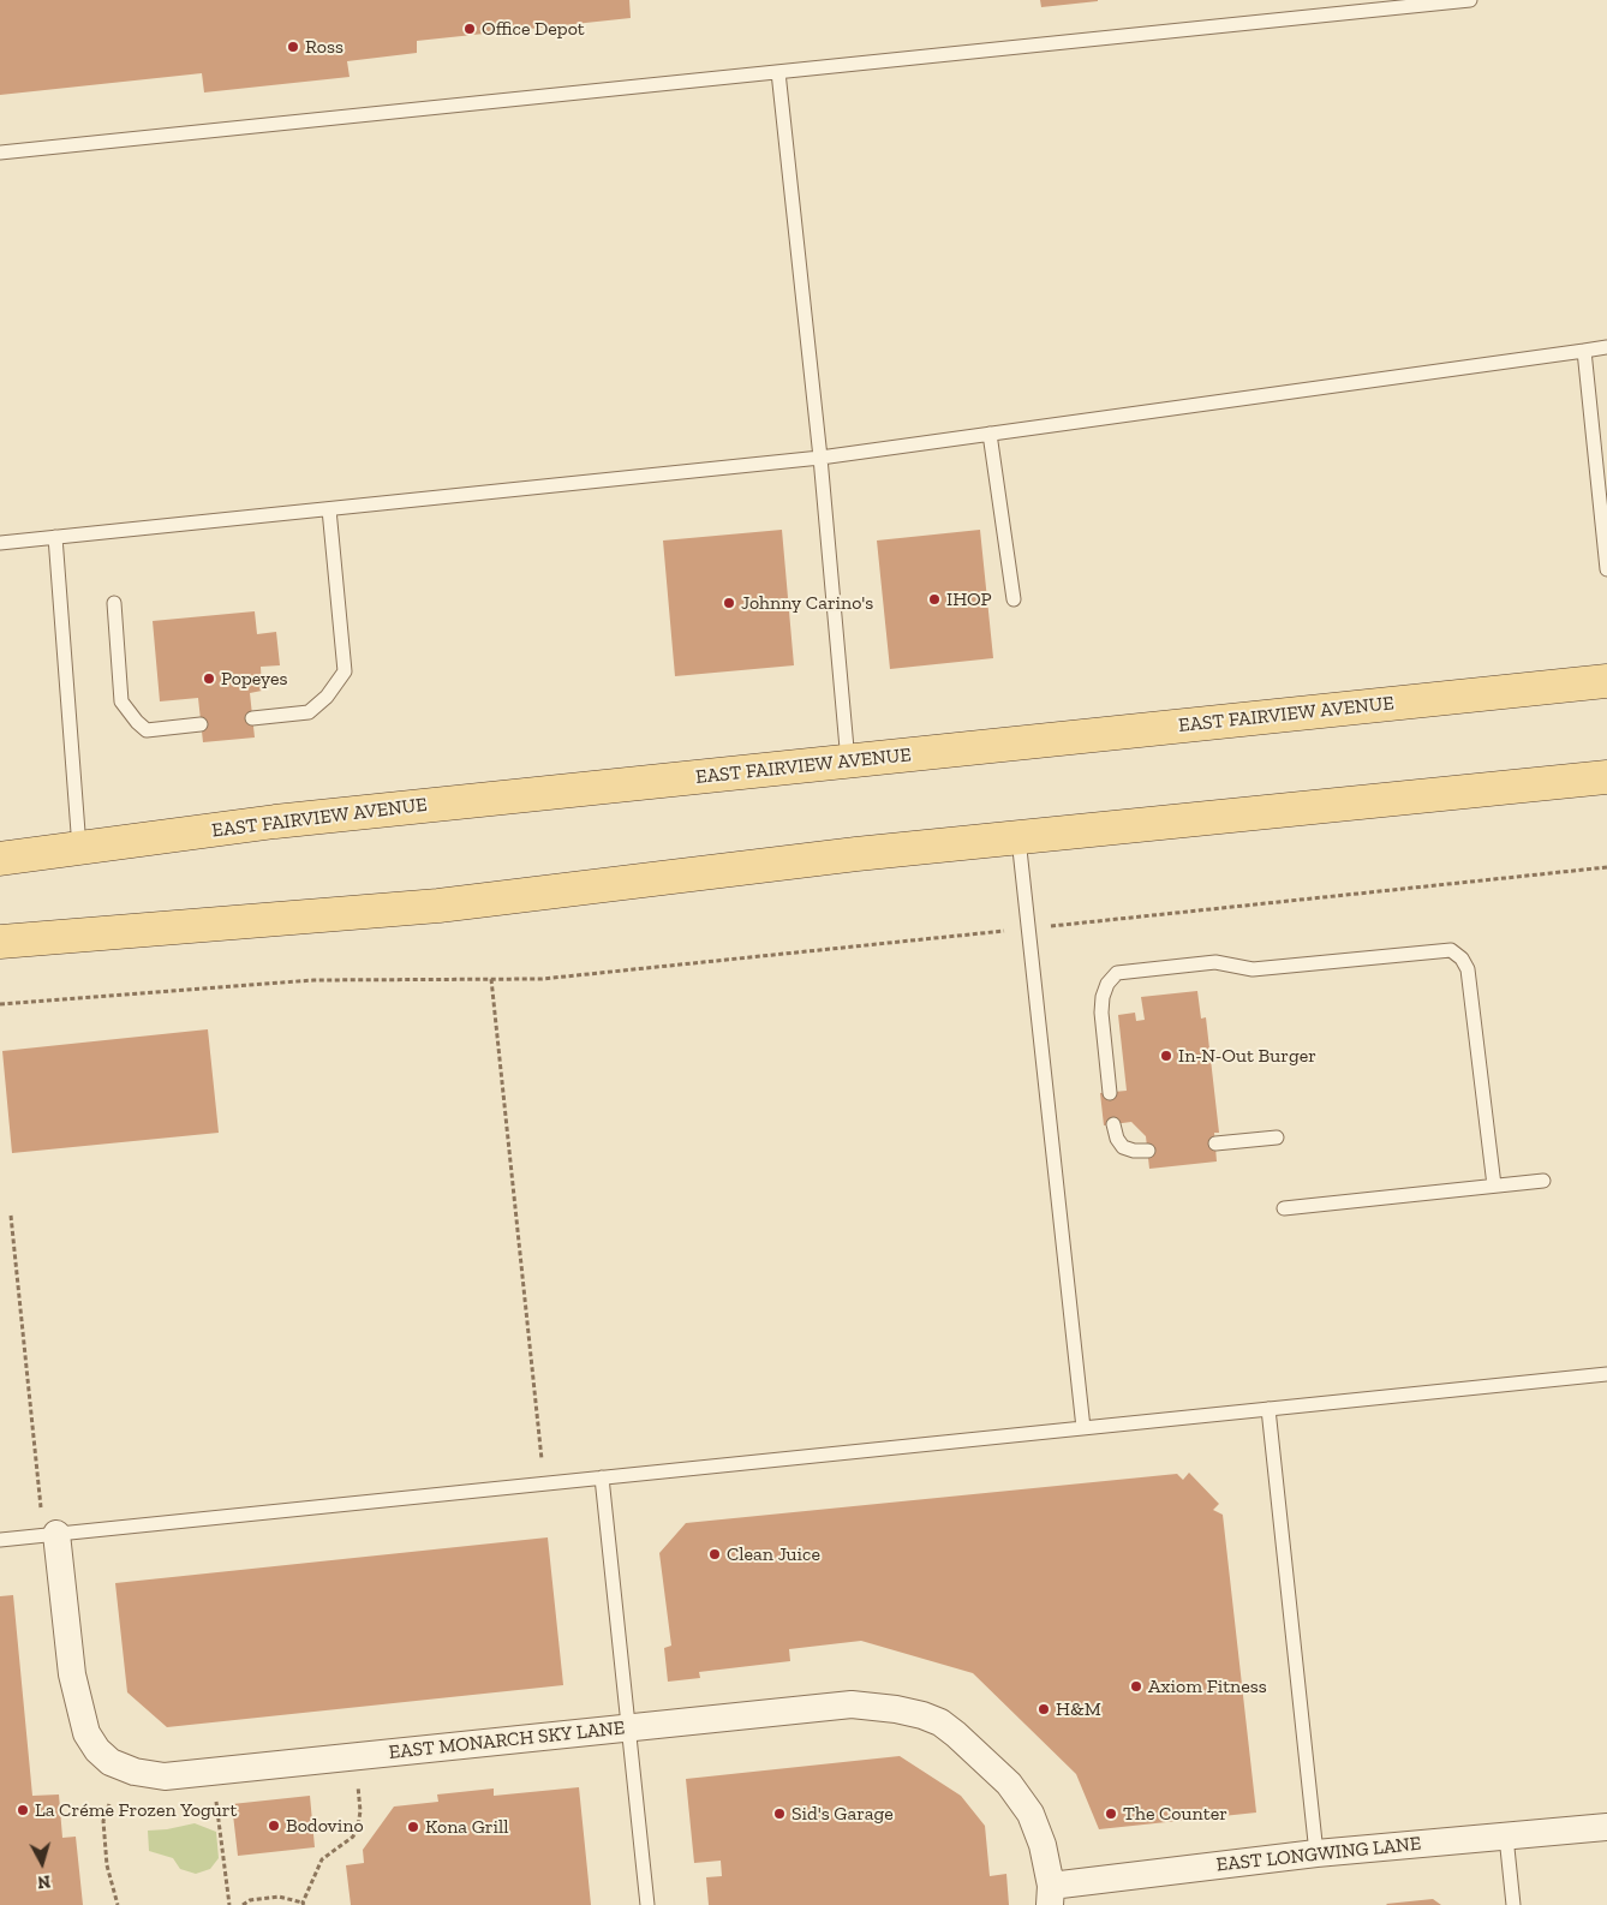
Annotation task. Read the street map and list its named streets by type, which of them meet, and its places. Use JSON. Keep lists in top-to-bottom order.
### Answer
{
  "streets": {
    "main road": ["EAST FAIRVIEW AVENUE"],
    "street": ["EAST MONARCH SKY LANE", "EAST LONGWING LANE"]
  },
  "crossings": [
    ["EAST MONARCH SKY LANE", "EAST LONGWING LANE"]
  ],
  "places": [
    "Office Depot",
    "Ross",
    "IHOP",
    "Johnny Carino's",
    "Popeyes",
    "In-N-Out Burger",
    "Clean Juice",
    "Axiom Fitness",
    "H&M",
    "La Créme Frozen Yogurt",
    "Sid's Garage",
    "The Counter",
    "Bodovino",
    "Kona Grill"
  ],
  "north": "bottom"
}
